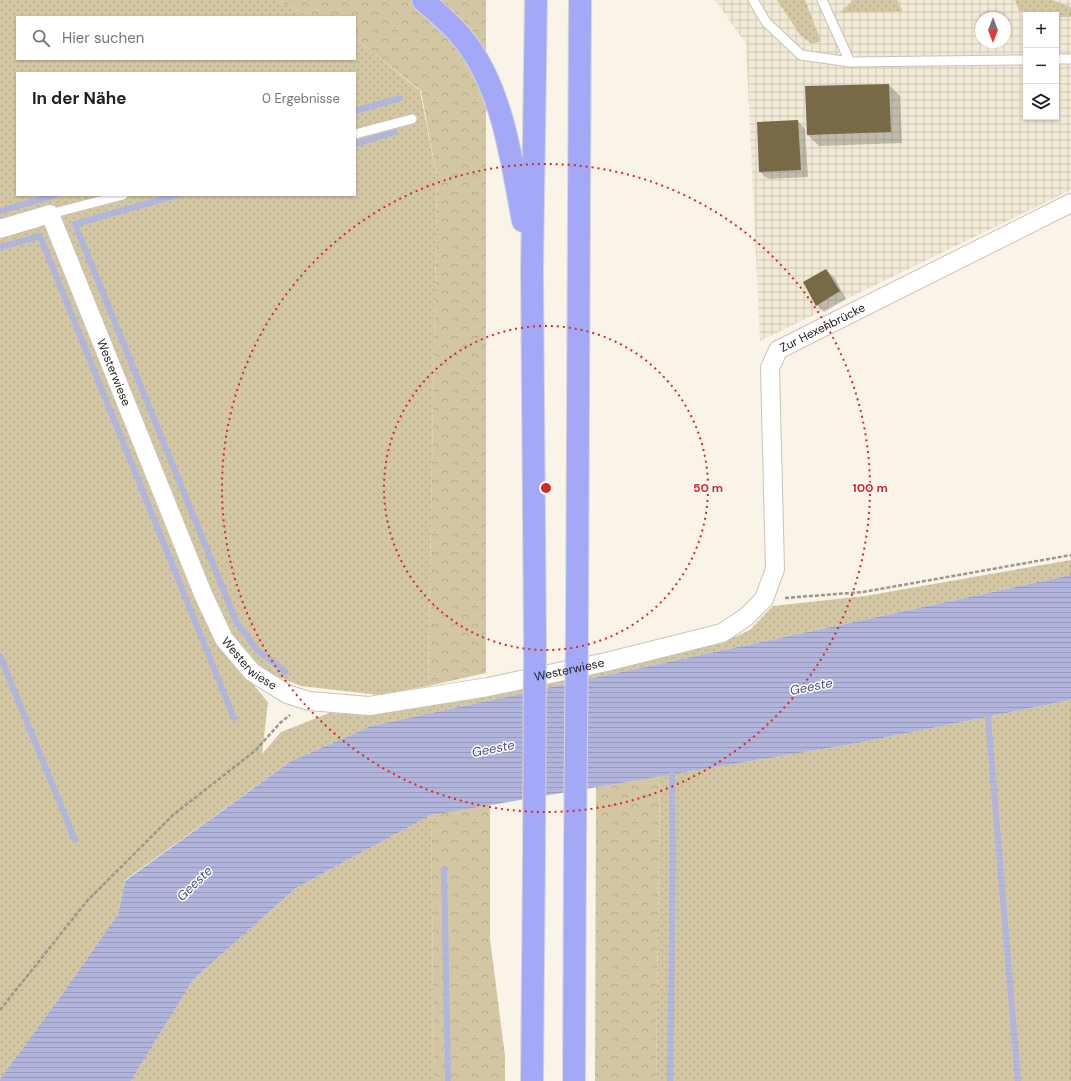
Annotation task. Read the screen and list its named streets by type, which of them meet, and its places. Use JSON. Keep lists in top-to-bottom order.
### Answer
{
  "streets": {
    "street": ["Zur Hexenbrücke", "Westerwiese"]
  },
  "crossings": [
    ["Zur Hexenbrücke", "Westerwiese"]
  ],
  "water": ["Geeste"],
  "north": "bottom",
  "page": {
    "map_buttons": ["+", "−"],
    "search": "Hier suchen",
    "heading": ["In der Nähe", "0 Ergebnisse"]
  },
  "rings": ["50 m", "100 m"]
}
